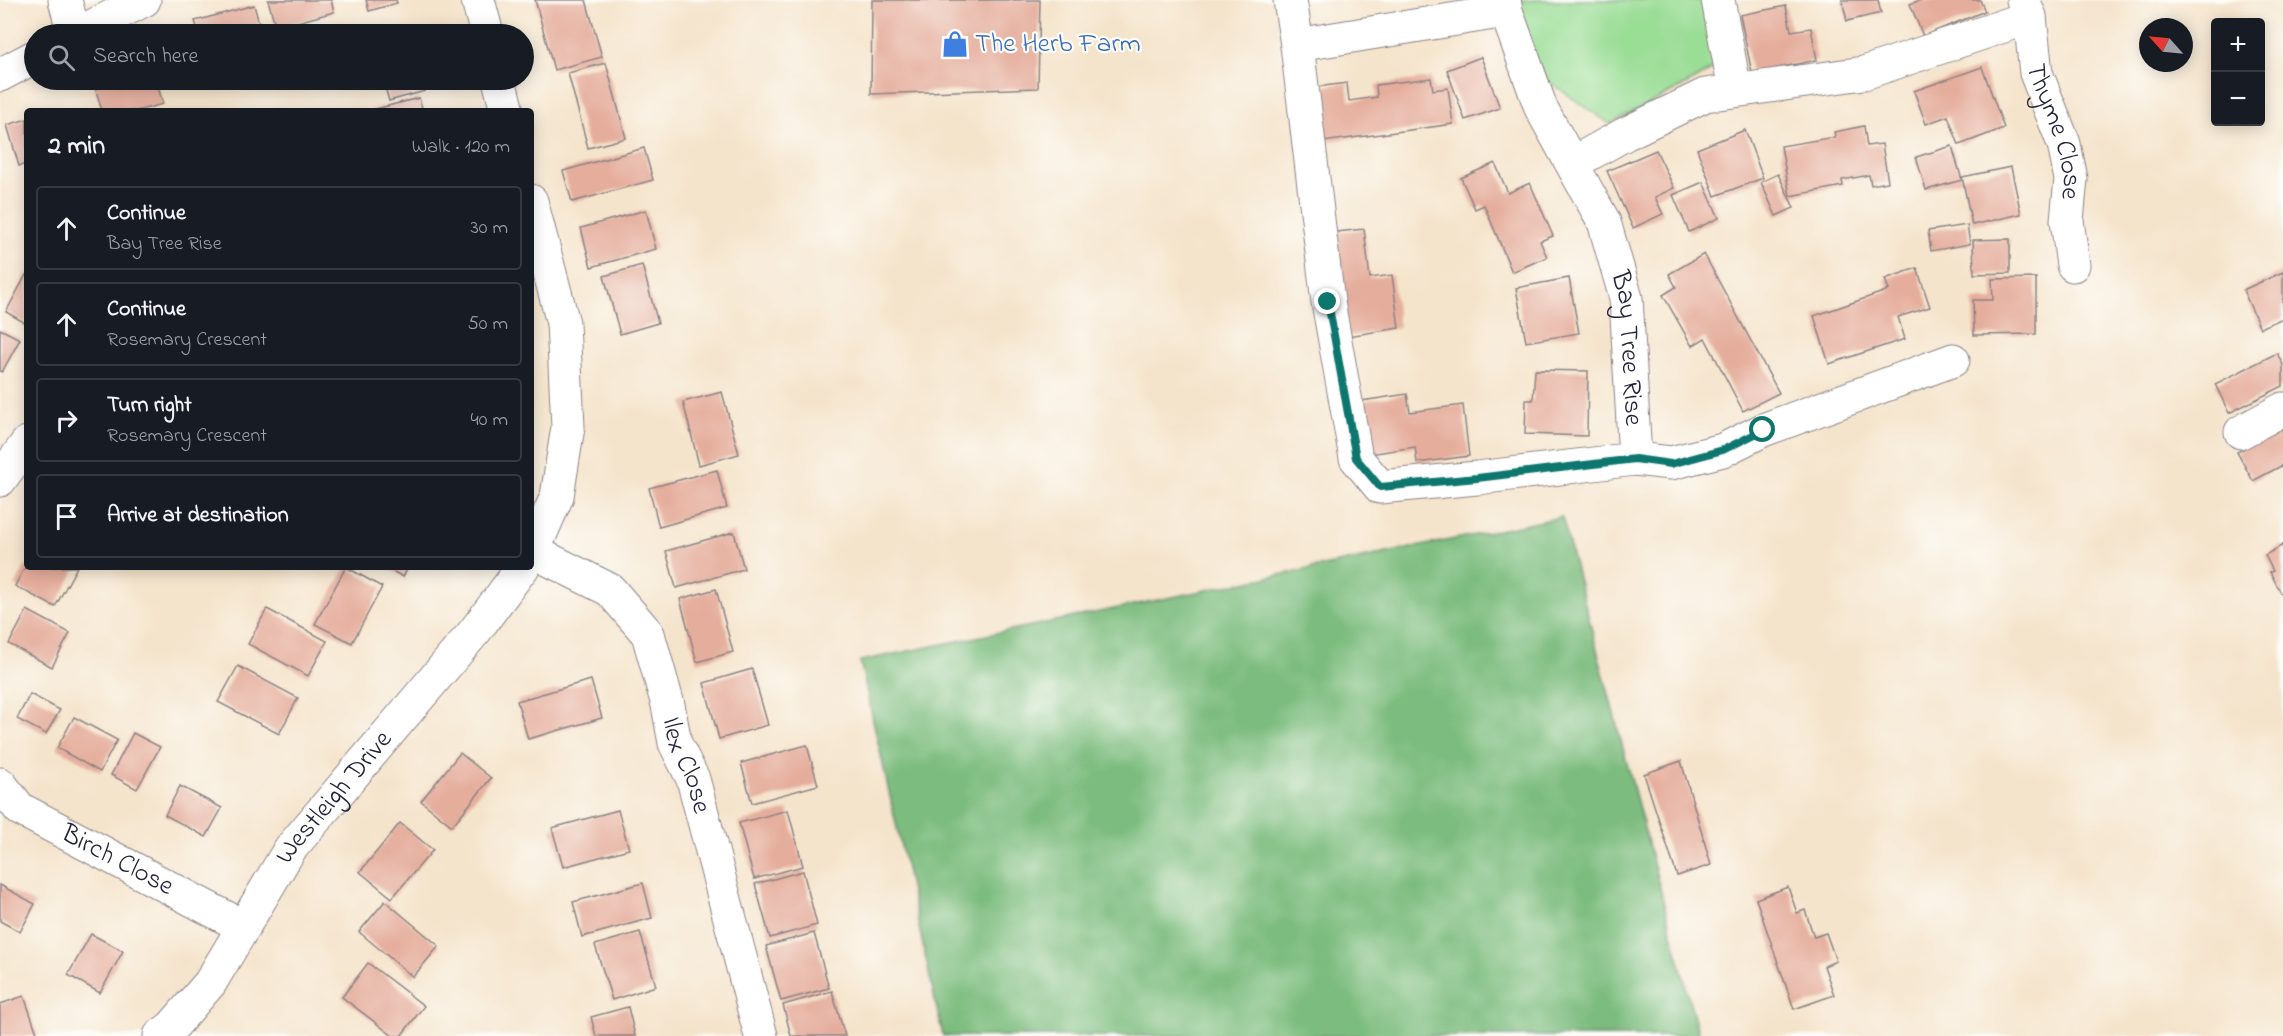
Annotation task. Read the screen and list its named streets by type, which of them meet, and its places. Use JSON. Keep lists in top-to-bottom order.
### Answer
{
  "streets": {
    "street": [
      "Thyme Close",
      "Bay Tree Rise",
      "Ilex Close",
      "Westleigh Drive",
      "Birch Close"
    ]
  },
  "crossings": [
    ["Westleigh Drive", "Birch Close"]
  ],
  "places": {
    "shop": ["The Herb Farm"]
  },
  "north": "top left",
  "page": {
    "map_buttons": ["+", "−"],
    "search": "Search here",
    "heading": ["2 min", "Walk · 120 m"],
    "list": [
      ["Continue", "Bay Tree Rise", "30 m"],
      ["Continue", "Rosemary Crescent", "50 m"],
      ["Turn right", "Rosemary Crescent", "40 m"],
      "Arrive at destination"
    ]
  }
}
